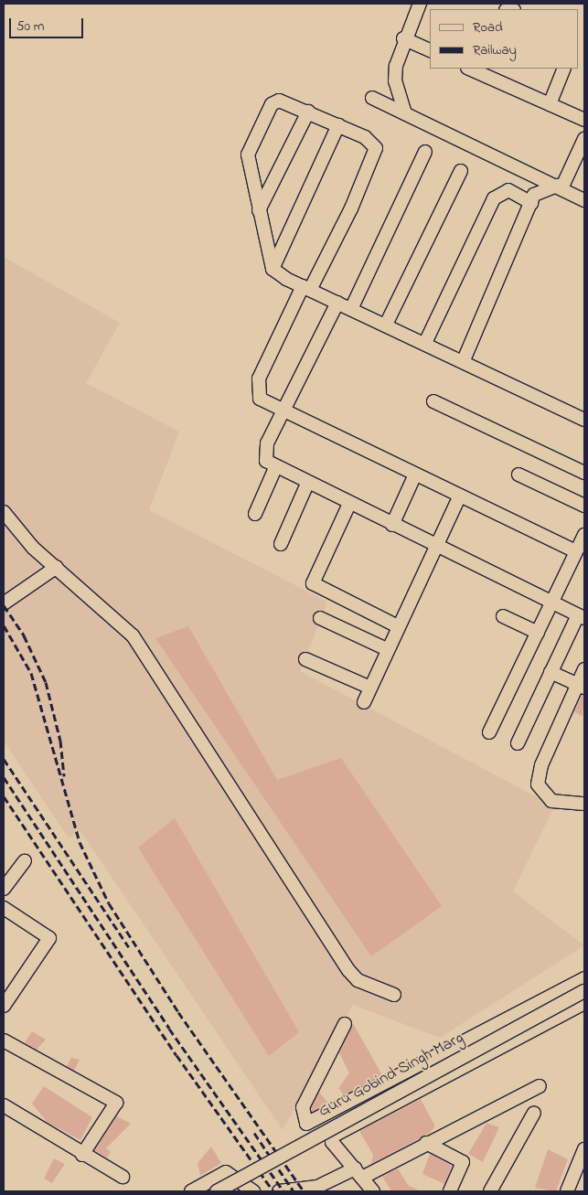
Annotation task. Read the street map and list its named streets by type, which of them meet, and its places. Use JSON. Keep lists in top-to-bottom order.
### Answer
{
  "streets": {
    "street": ["Guru Gobind Singh Marg"]
  },
  "legend": ["Road", "Railway"],
  "scale_bar": "50 m"
}
